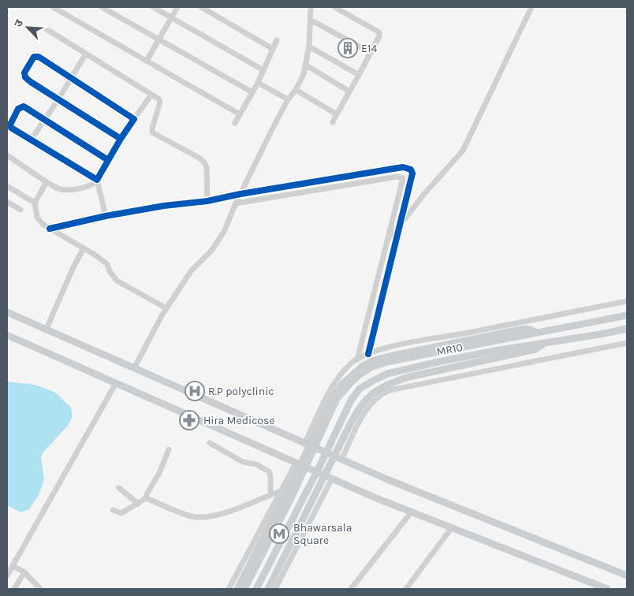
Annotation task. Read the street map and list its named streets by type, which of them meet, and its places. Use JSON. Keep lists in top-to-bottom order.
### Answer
{
  "streets": {
    "main road": ["MR10"]
  },
  "places": {
    "building": ["E14"],
    "hospital": ["R.P polyclinic"],
    "pharmacy": ["Hira Medicose"],
    "metro station": ["Bhawarsala Square"]
  },
  "north": "top left"
}
